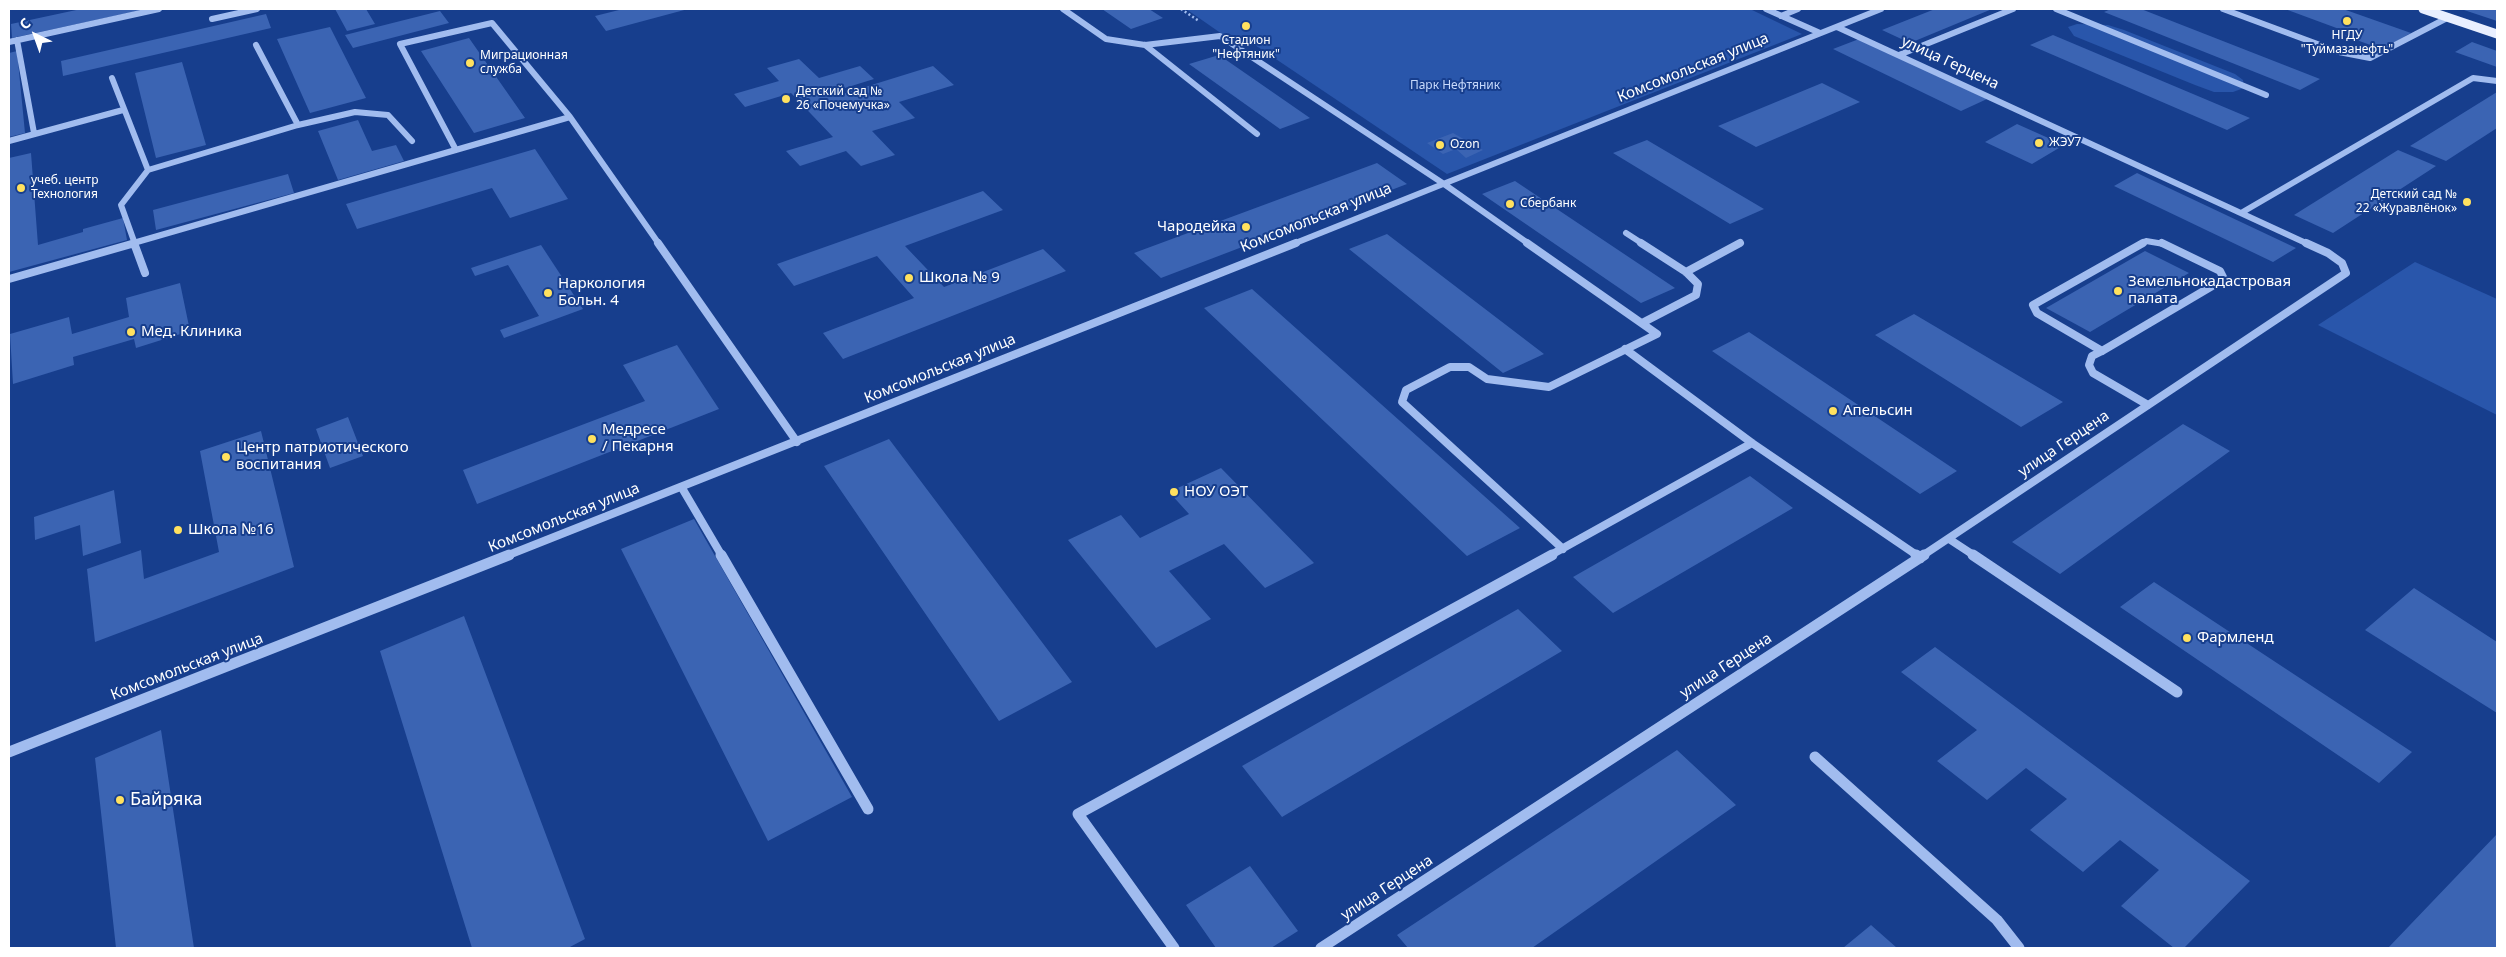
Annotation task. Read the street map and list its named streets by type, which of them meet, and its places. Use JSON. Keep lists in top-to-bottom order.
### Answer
{
  "streets": {
    "street": ["улица Герцена", "Комсомольская улица"]
  },
  "crossings": [
    ["улица Герцена", "Комсомольская улица"]
  ],
  "parks": ["Парк Нефтяник"],
  "places": [
    "НГДУ \"Туймазанефть\"",
    "Стадион \"Нефтяник\"",
    "Миграционная служба",
    "Детский сад № 26 «Почемучка»",
    "ЖЭУ7",
    "Ozon",
    "учеб. центр Технология",
    "Детский сад № 22 «Журавлёнок»",
    "Сбербанк",
    "Чародейка",
    "Школа № 9",
    "Земельнокадастровая палата",
    "Наркология Больн. 4",
    "Мед. Клиника",
    "Апельсин",
    "Медресе / Пекарня",
    "Центр патриотического воспитания",
    "НОУ ОЭТ",
    "Школа №16",
    "Фармленд",
    "Байряка"
  ],
  "north": "top left"
}
